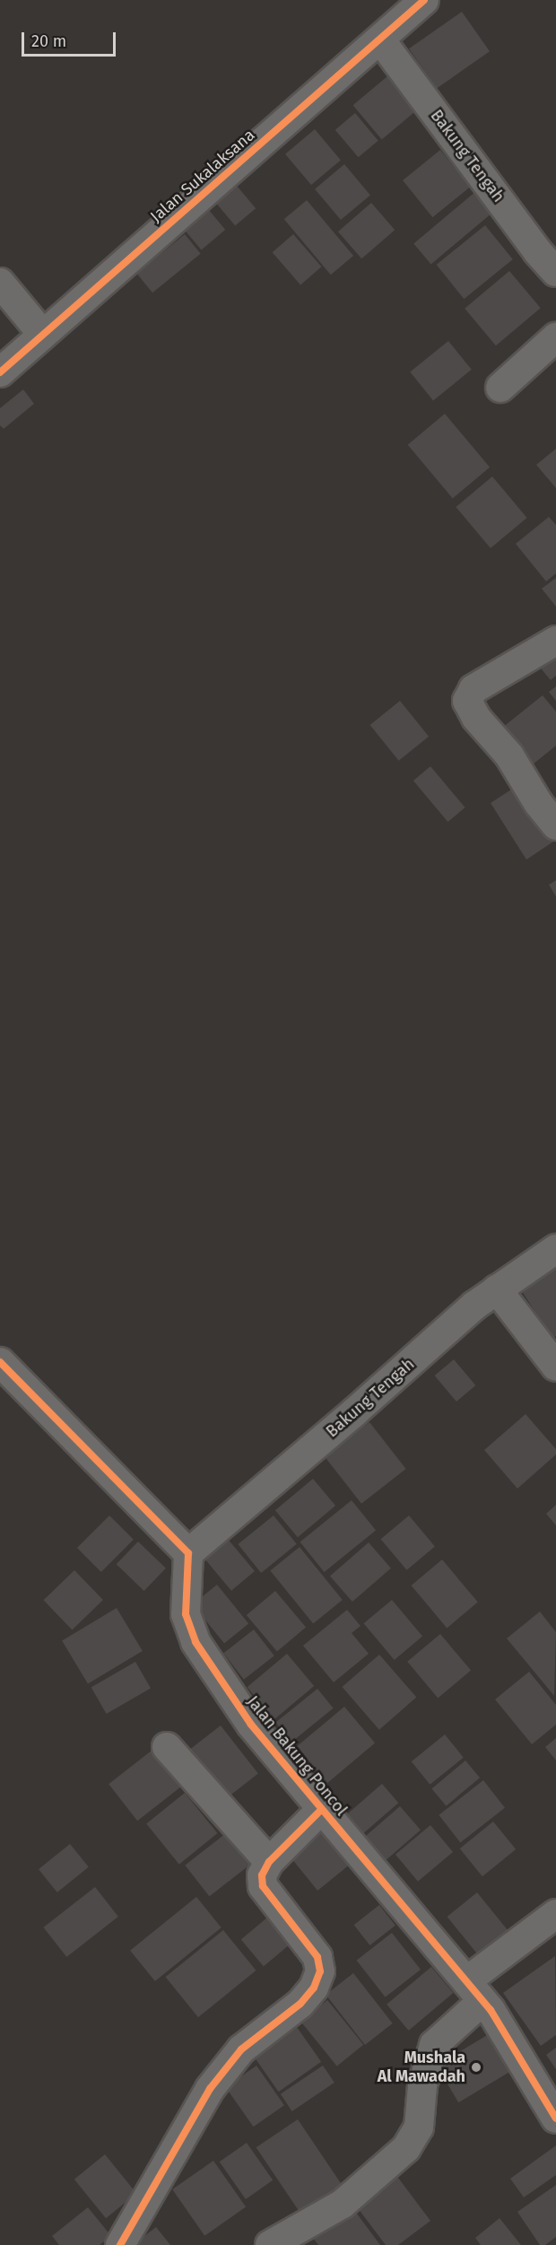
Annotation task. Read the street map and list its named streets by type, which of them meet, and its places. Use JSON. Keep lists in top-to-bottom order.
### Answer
{
  "streets": {
    "street": ["Bakung Tengah", "Jalan Sukalaksana", "Jalan Bakung Poncol"]
  },
  "crossings": [
    ["Bakung Tengah", "Jalan Sukalaksana"],
    ["Bakung Tengah", "Jalan Bakung Poncol"]
  ],
  "places": ["Mushala Al Mawadah"],
  "scale_bar": "20 m"
}
